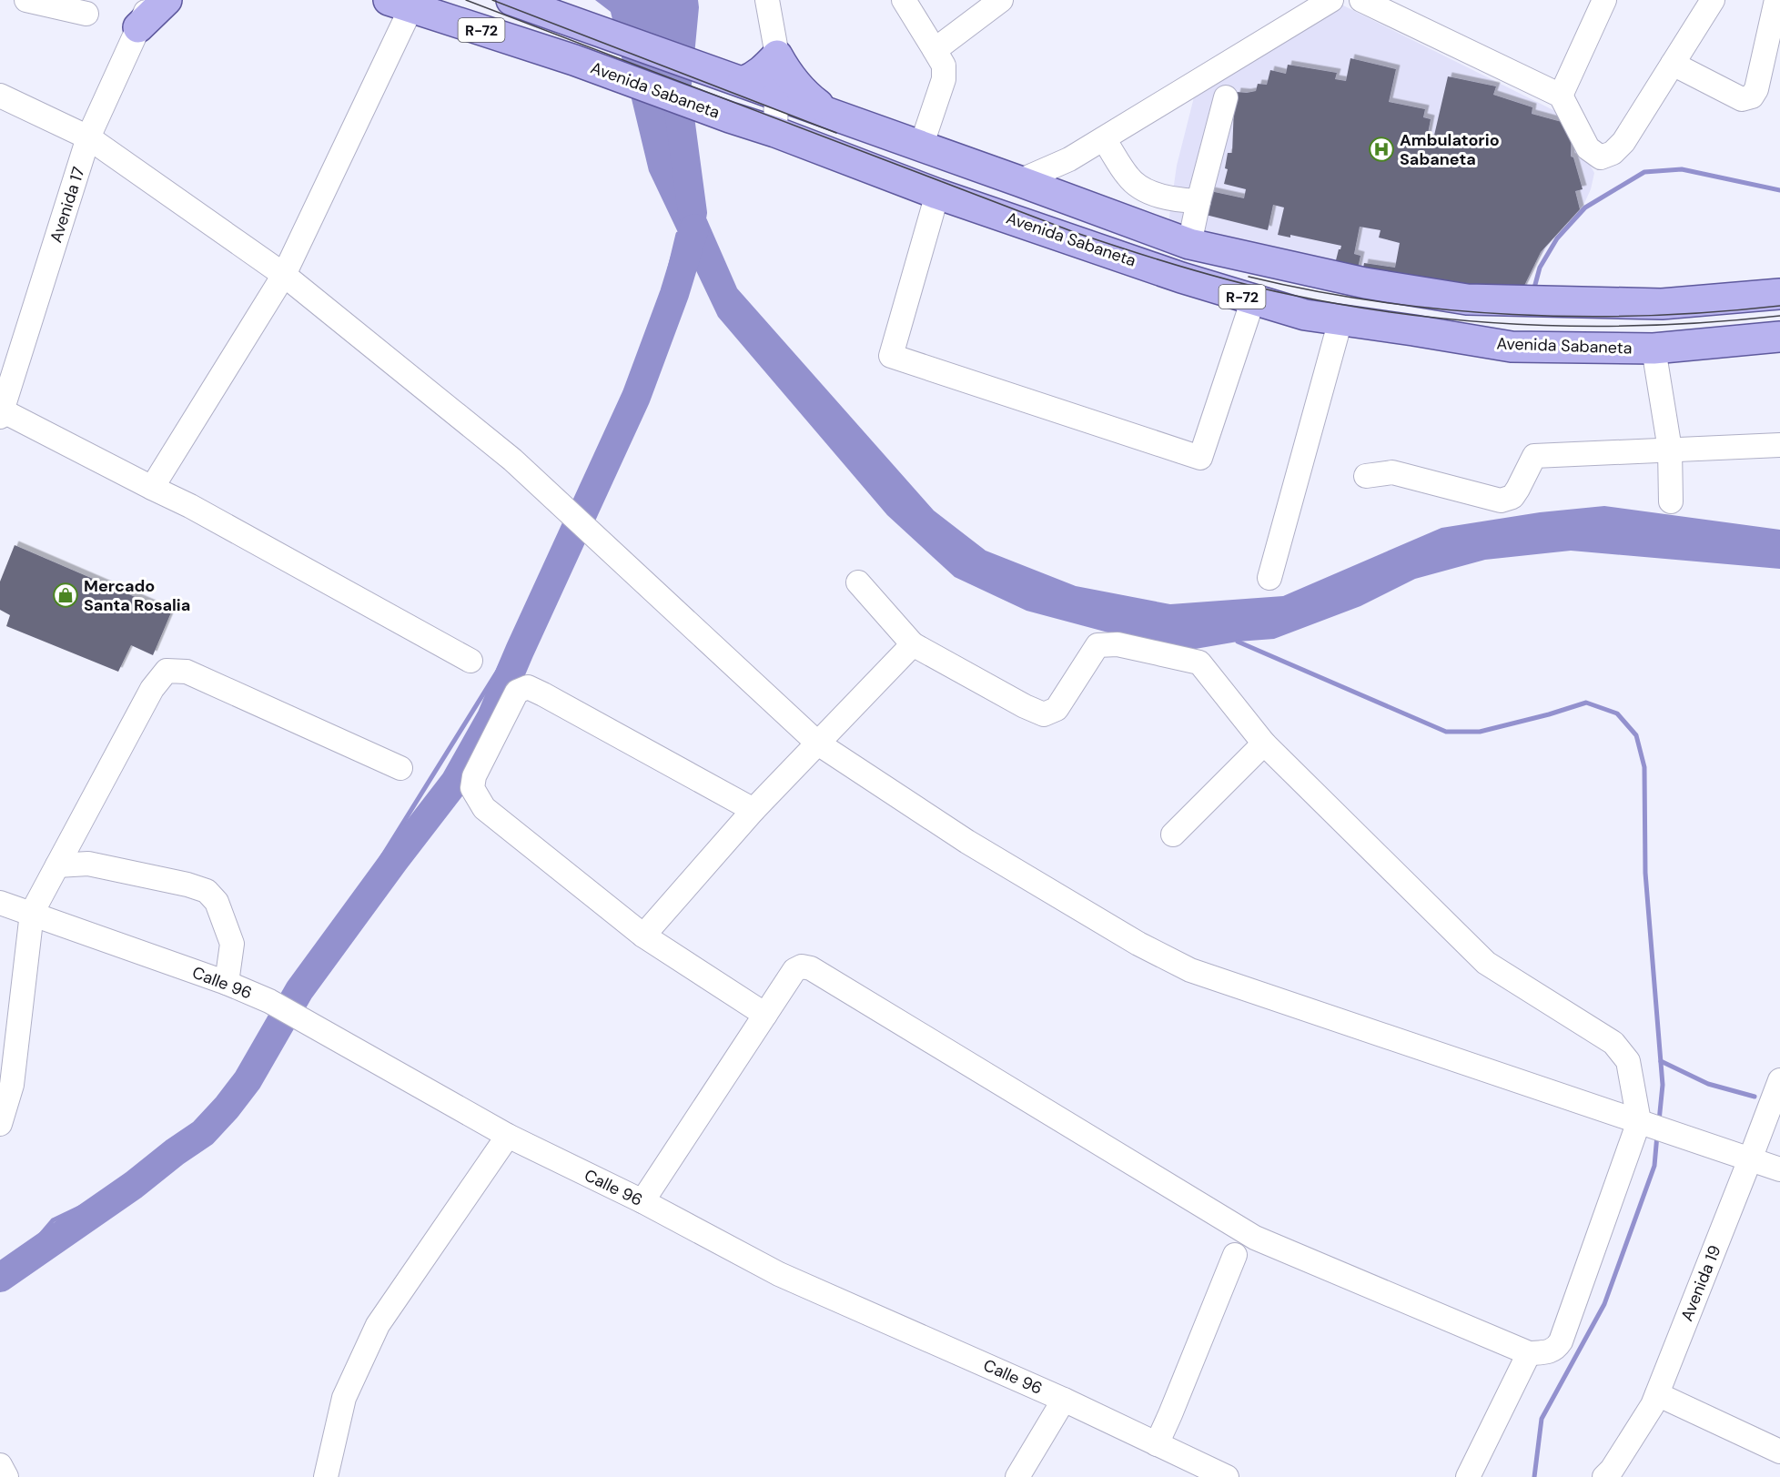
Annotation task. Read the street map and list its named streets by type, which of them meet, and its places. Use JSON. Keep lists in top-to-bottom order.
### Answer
{
  "streets": {
    "main road": ["R-72", "Avenida Sabaneta"],
    "street": ["Avenida 17", "Calle 96", "Avenida 19"]
  },
  "places": {
    "hospital": ["Ambulatorio Sabaneta"],
    "shop": ["Mercado Santa Rosalia"]
  }
}
